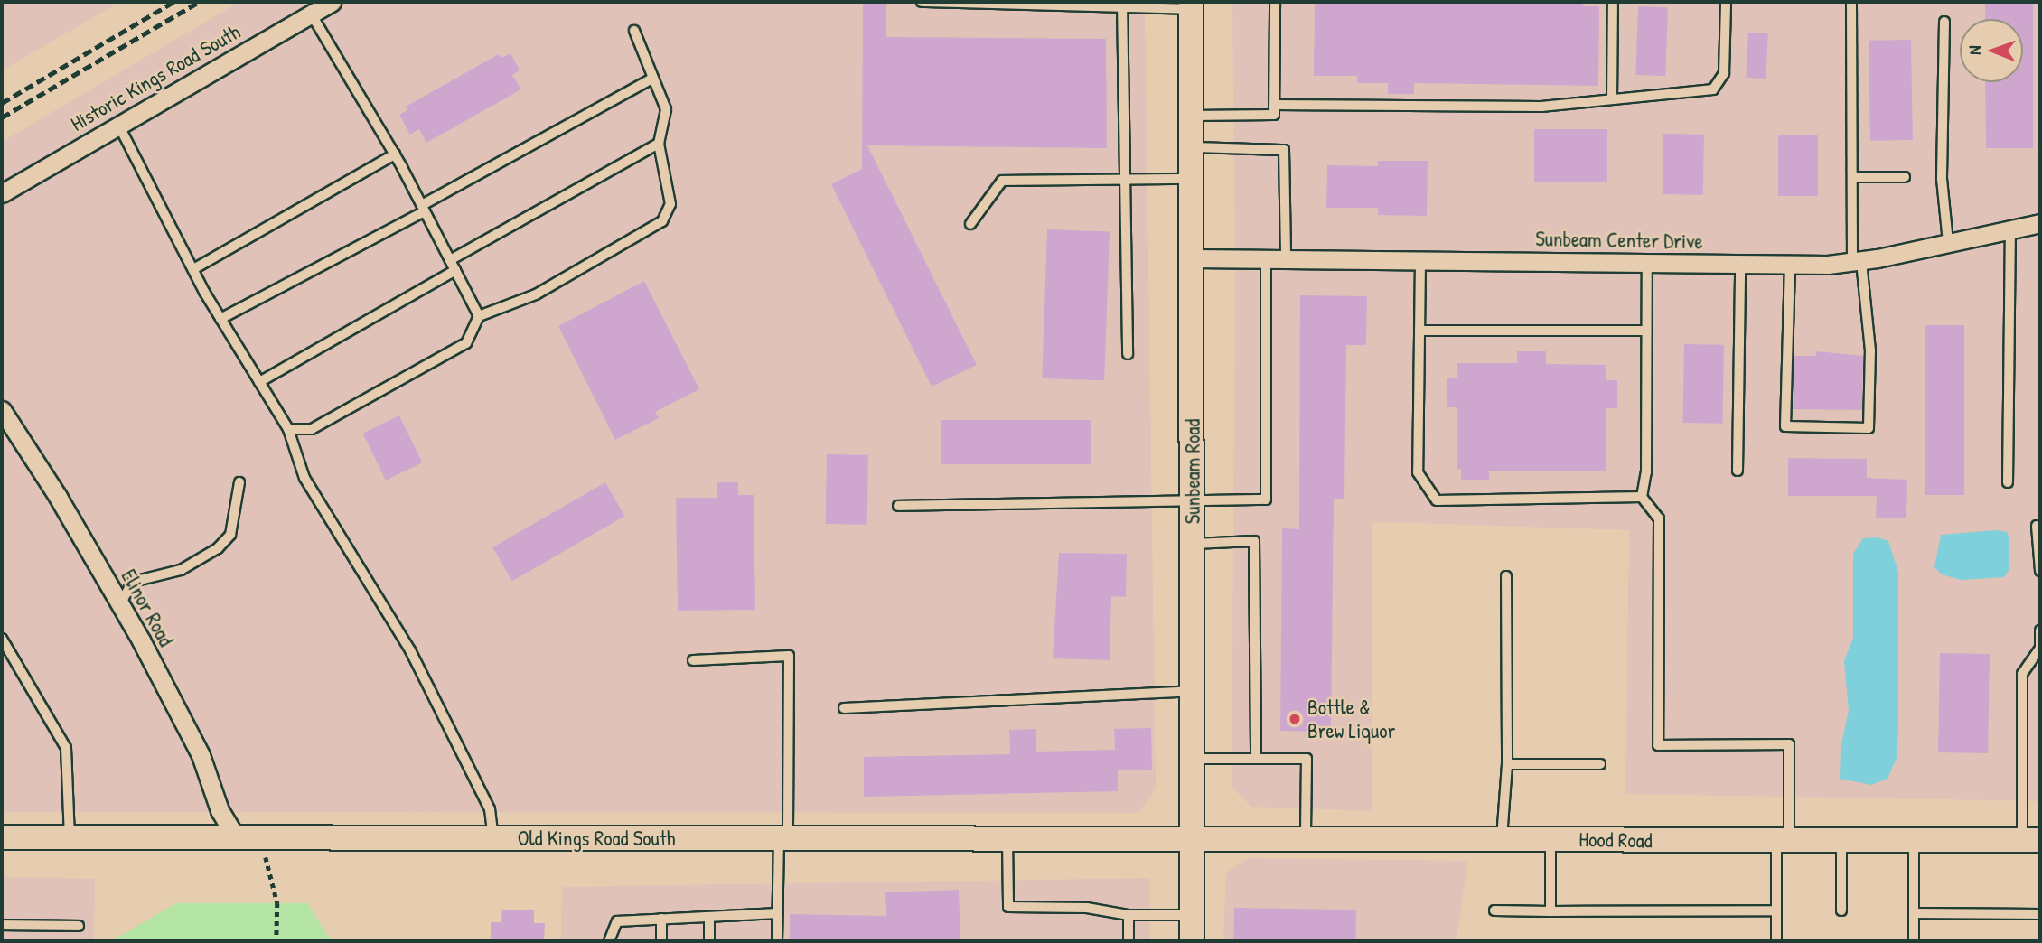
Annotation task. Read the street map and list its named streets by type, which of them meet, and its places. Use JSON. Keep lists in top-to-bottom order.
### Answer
{
  "streets": {
    "street": [
      "Historic Kings Road South",
      "Sunbeam Center Drive",
      "Sunbeam Road",
      "Elinor Road",
      "Old Kings Road South",
      "Hood Road"
    ]
  },
  "crossings": [
    ["Sunbeam Center Drive", "Sunbeam Road"],
    ["Sunbeam Road", "Old Kings Road South"],
    ["Sunbeam Road", "Hood Road"],
    ["Elinor Road", "Old Kings Road South"],
    ["Old Kings Road South", "Hood Road"]
  ],
  "places": ["Bottle & Brew Liquor"],
  "north": "left"
}
